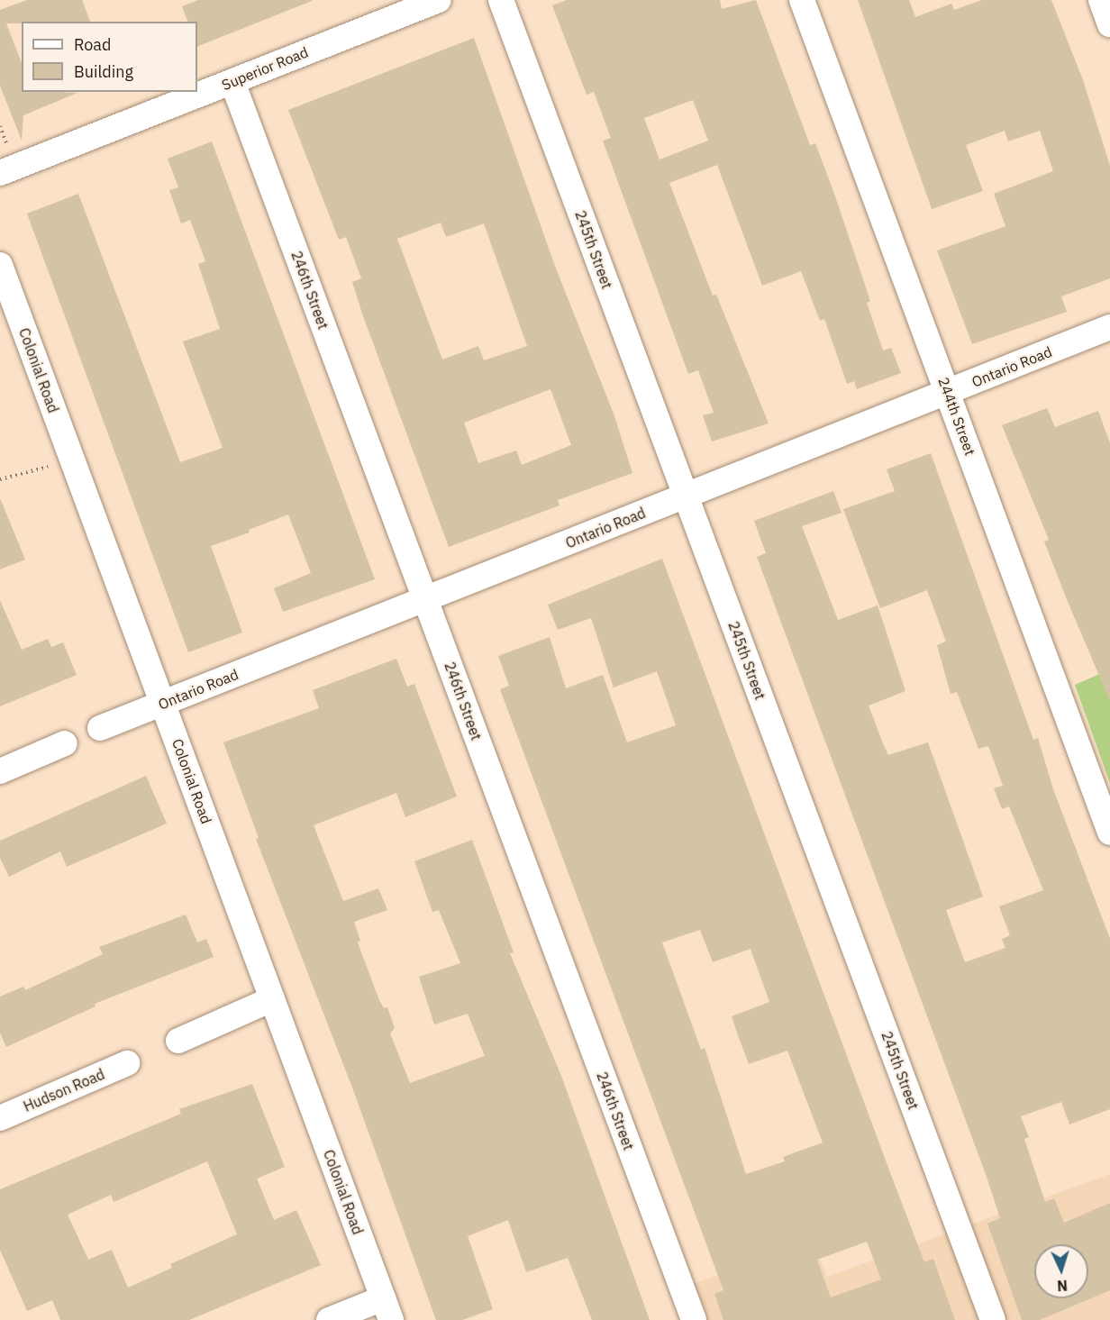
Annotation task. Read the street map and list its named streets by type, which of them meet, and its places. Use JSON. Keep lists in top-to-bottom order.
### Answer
{
  "streets": {
    "street": [
      "Superior Road",
      "245th Street",
      "246th Street",
      "Ontario Road",
      "Colonial Road",
      "244th Street",
      "Hudson Road"
    ]
  },
  "crossings": [
    ["Superior Road", "246th Street"],
    ["245th Street", "Ontario Road"],
    ["246th Street", "Ontario Road"],
    ["Ontario Road", "Colonial Road"],
    ["Ontario Road", "244th Street"]
  ],
  "legend": ["Road", "Building"],
  "north": "bottom"
}
